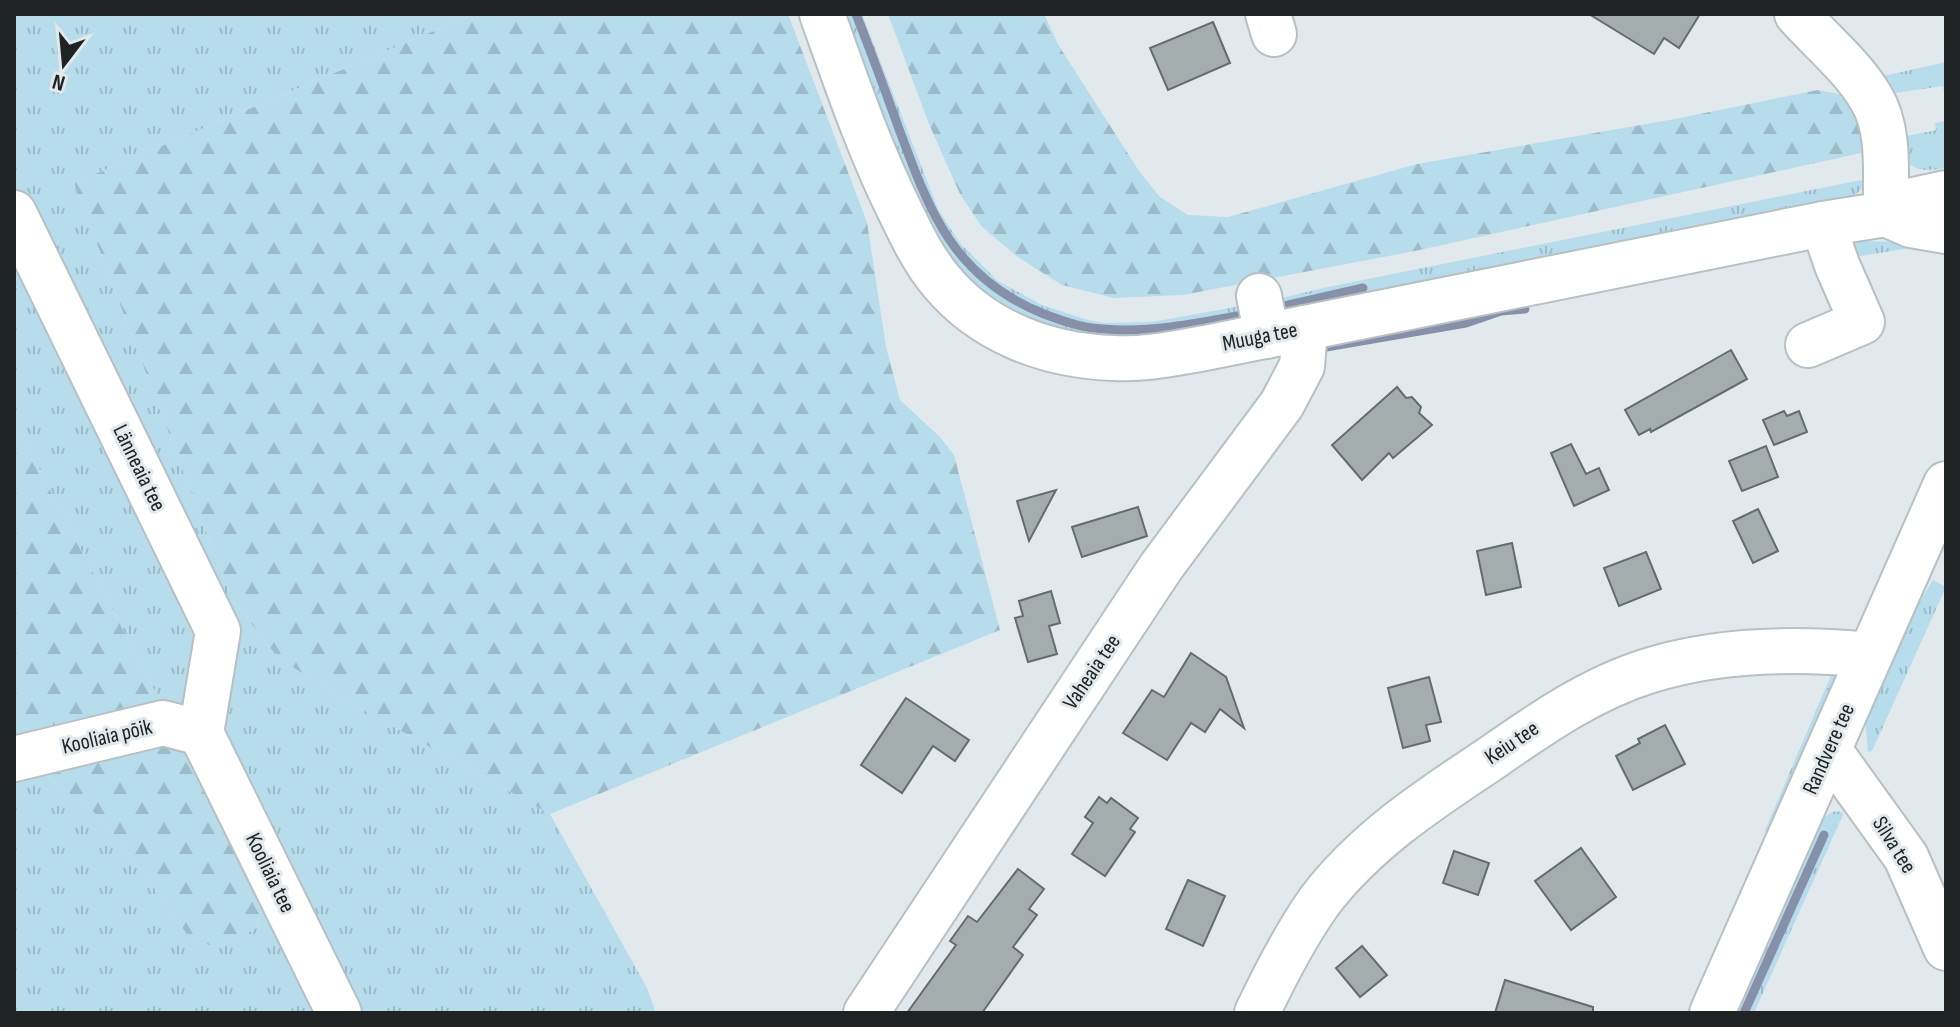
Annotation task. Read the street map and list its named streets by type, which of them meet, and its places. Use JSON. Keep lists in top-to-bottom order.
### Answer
{
  "streets": {
    "street": [
      "Muuga tee",
      "Länneaia tee",
      "Vaheaia tee",
      "Kooliaia põik",
      "Keiu tee",
      "Randvere tee",
      "Silva tee",
      "Kooliaia tee"
    ]
  },
  "crossings": [
    ["Muuga tee", "Vaheaia tee"],
    ["Länneaia tee", "Kooliaia põik"],
    ["Länneaia tee", "Kooliaia tee"],
    ["Kooliaia põik", "Kooliaia tee"],
    ["Keiu tee", "Randvere tee"],
    ["Randvere tee", "Silva tee"]
  ],
  "north": "bottom"
}
